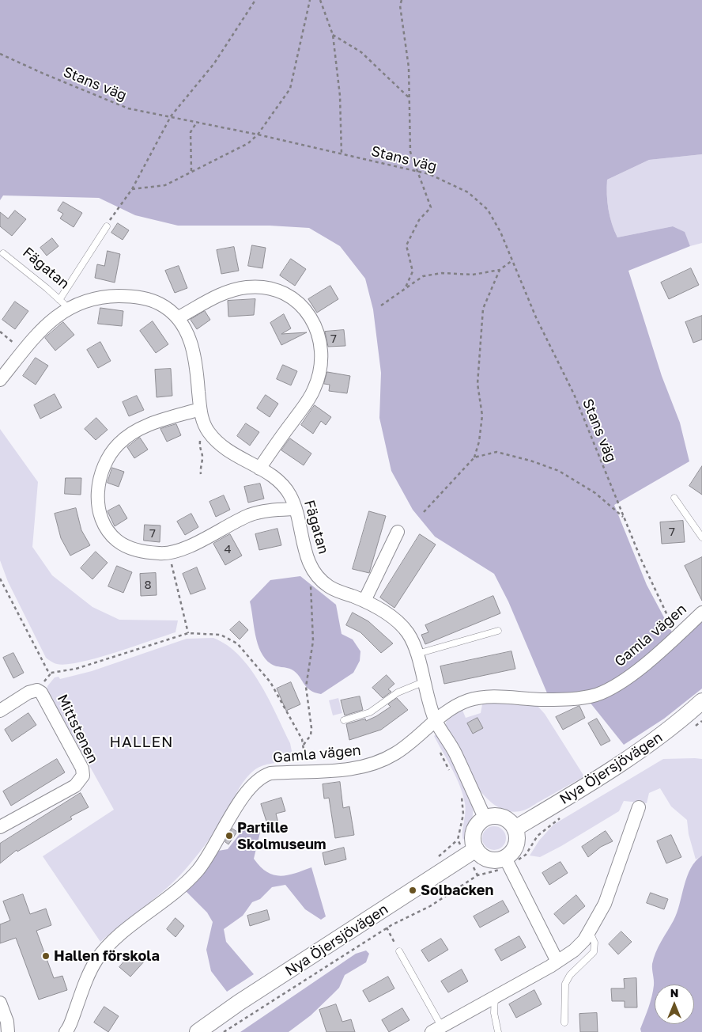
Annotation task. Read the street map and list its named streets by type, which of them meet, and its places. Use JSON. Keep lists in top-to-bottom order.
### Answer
{
  "streets": {
    "street": [
      "Fägatan",
      "Gamla vägen",
      "Mittstenen",
      "Nya Öjersjövägen"
    ],
    "path": ["Stans väg"]
  },
  "crossings": [
    ["Stans väg", "Gamla vägen"],
    ["Fägatan", "Gamla vägen"],
    ["Fägatan", "Nya Öjersjövägen"]
  ],
  "districts": ["HALLEN"],
  "places": ["Partille Skolmuseum", "Solbacken", "Hallen förskola"],
  "house_numbers": [
    "7",
    "7",
    "7",
    "4",
    "8"
  ],
  "north": "top"
}
